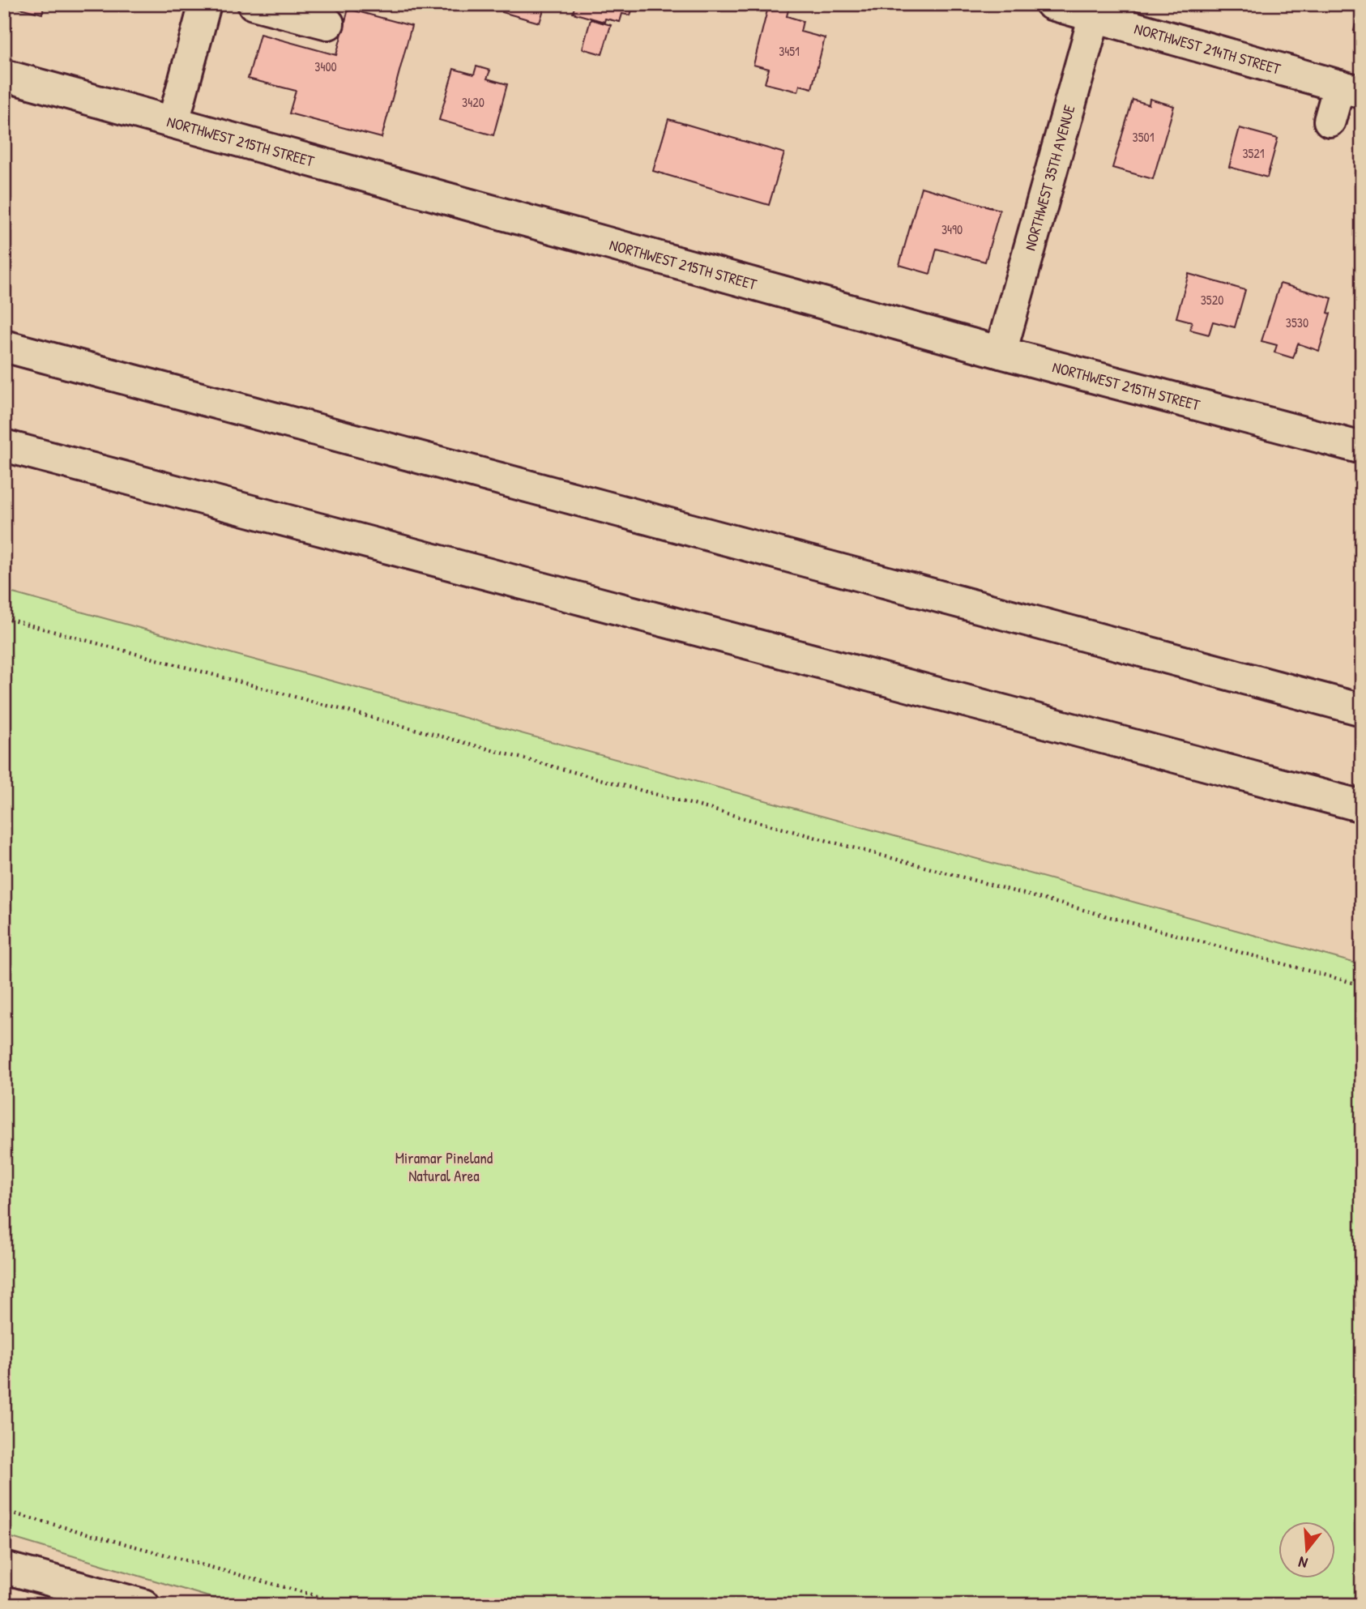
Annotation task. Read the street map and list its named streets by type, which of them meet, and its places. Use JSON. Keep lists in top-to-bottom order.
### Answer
{
  "streets": {
    "main road": ["NORTHWEST 214TH STREET", "NORTHWEST 215TH STREET", "NORTHWEST 35TH AVENUE"]
  },
  "crossings": [
    ["NORTHWEST 214TH STREET", "NORTHWEST 35TH AVENUE"],
    ["NORTHWEST 215TH STREET", "NORTHWEST 35TH AVENUE"]
  ],
  "parks": ["Miramar Pineland Natural Area"],
  "house_numbers": [
    "3451",
    "3400",
    "3420",
    "3501",
    "3521",
    "3490",
    "3520",
    "3530"
  ],
  "north": "bottom"
}
